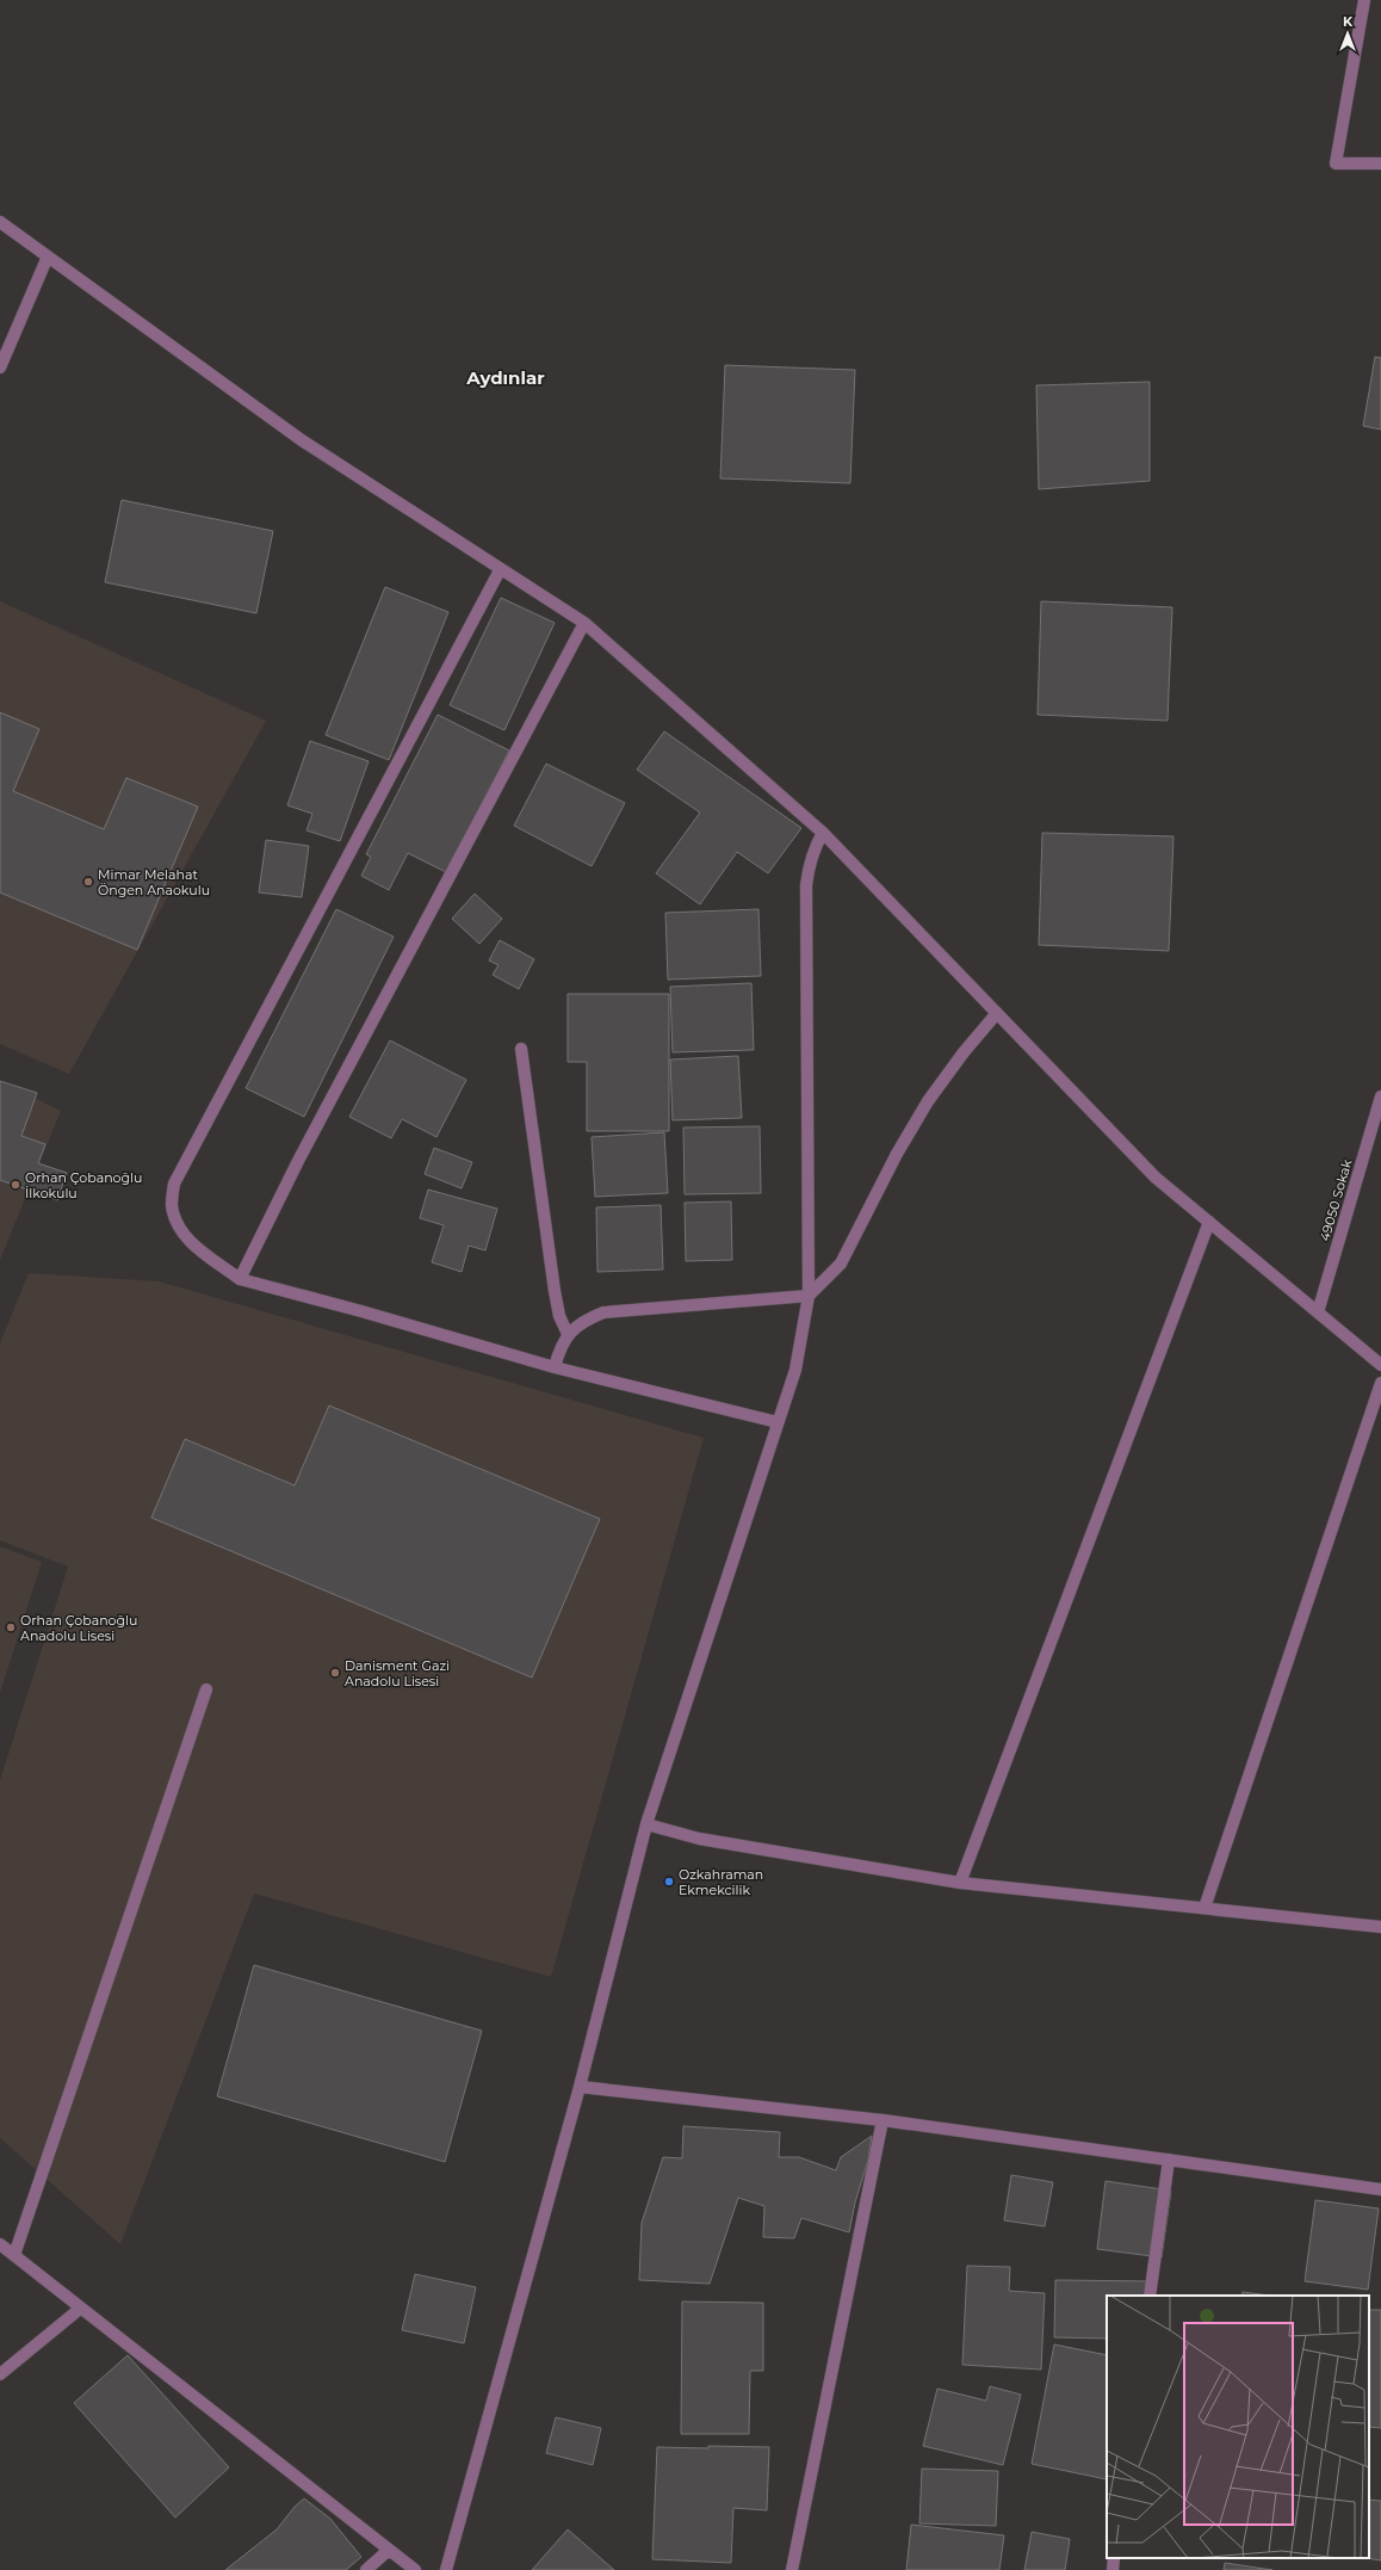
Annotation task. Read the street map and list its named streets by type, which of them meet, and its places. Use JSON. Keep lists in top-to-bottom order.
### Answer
{
  "streets": {
    "street": ["49050 Sokak"]
  },
  "districts": ["Aydınlar"],
  "places": [
    "Mimar Melahat Öngen Anaokulu",
    "Orhan Çobanoğlu İlkokulu",
    "Orhan Çobanoğlu Anadolu Lisesi",
    "Danisment Gazi Anadolu Lisesi",
    "Ozkahraman Ekmekcilik"
  ],
  "north": "top"
}
